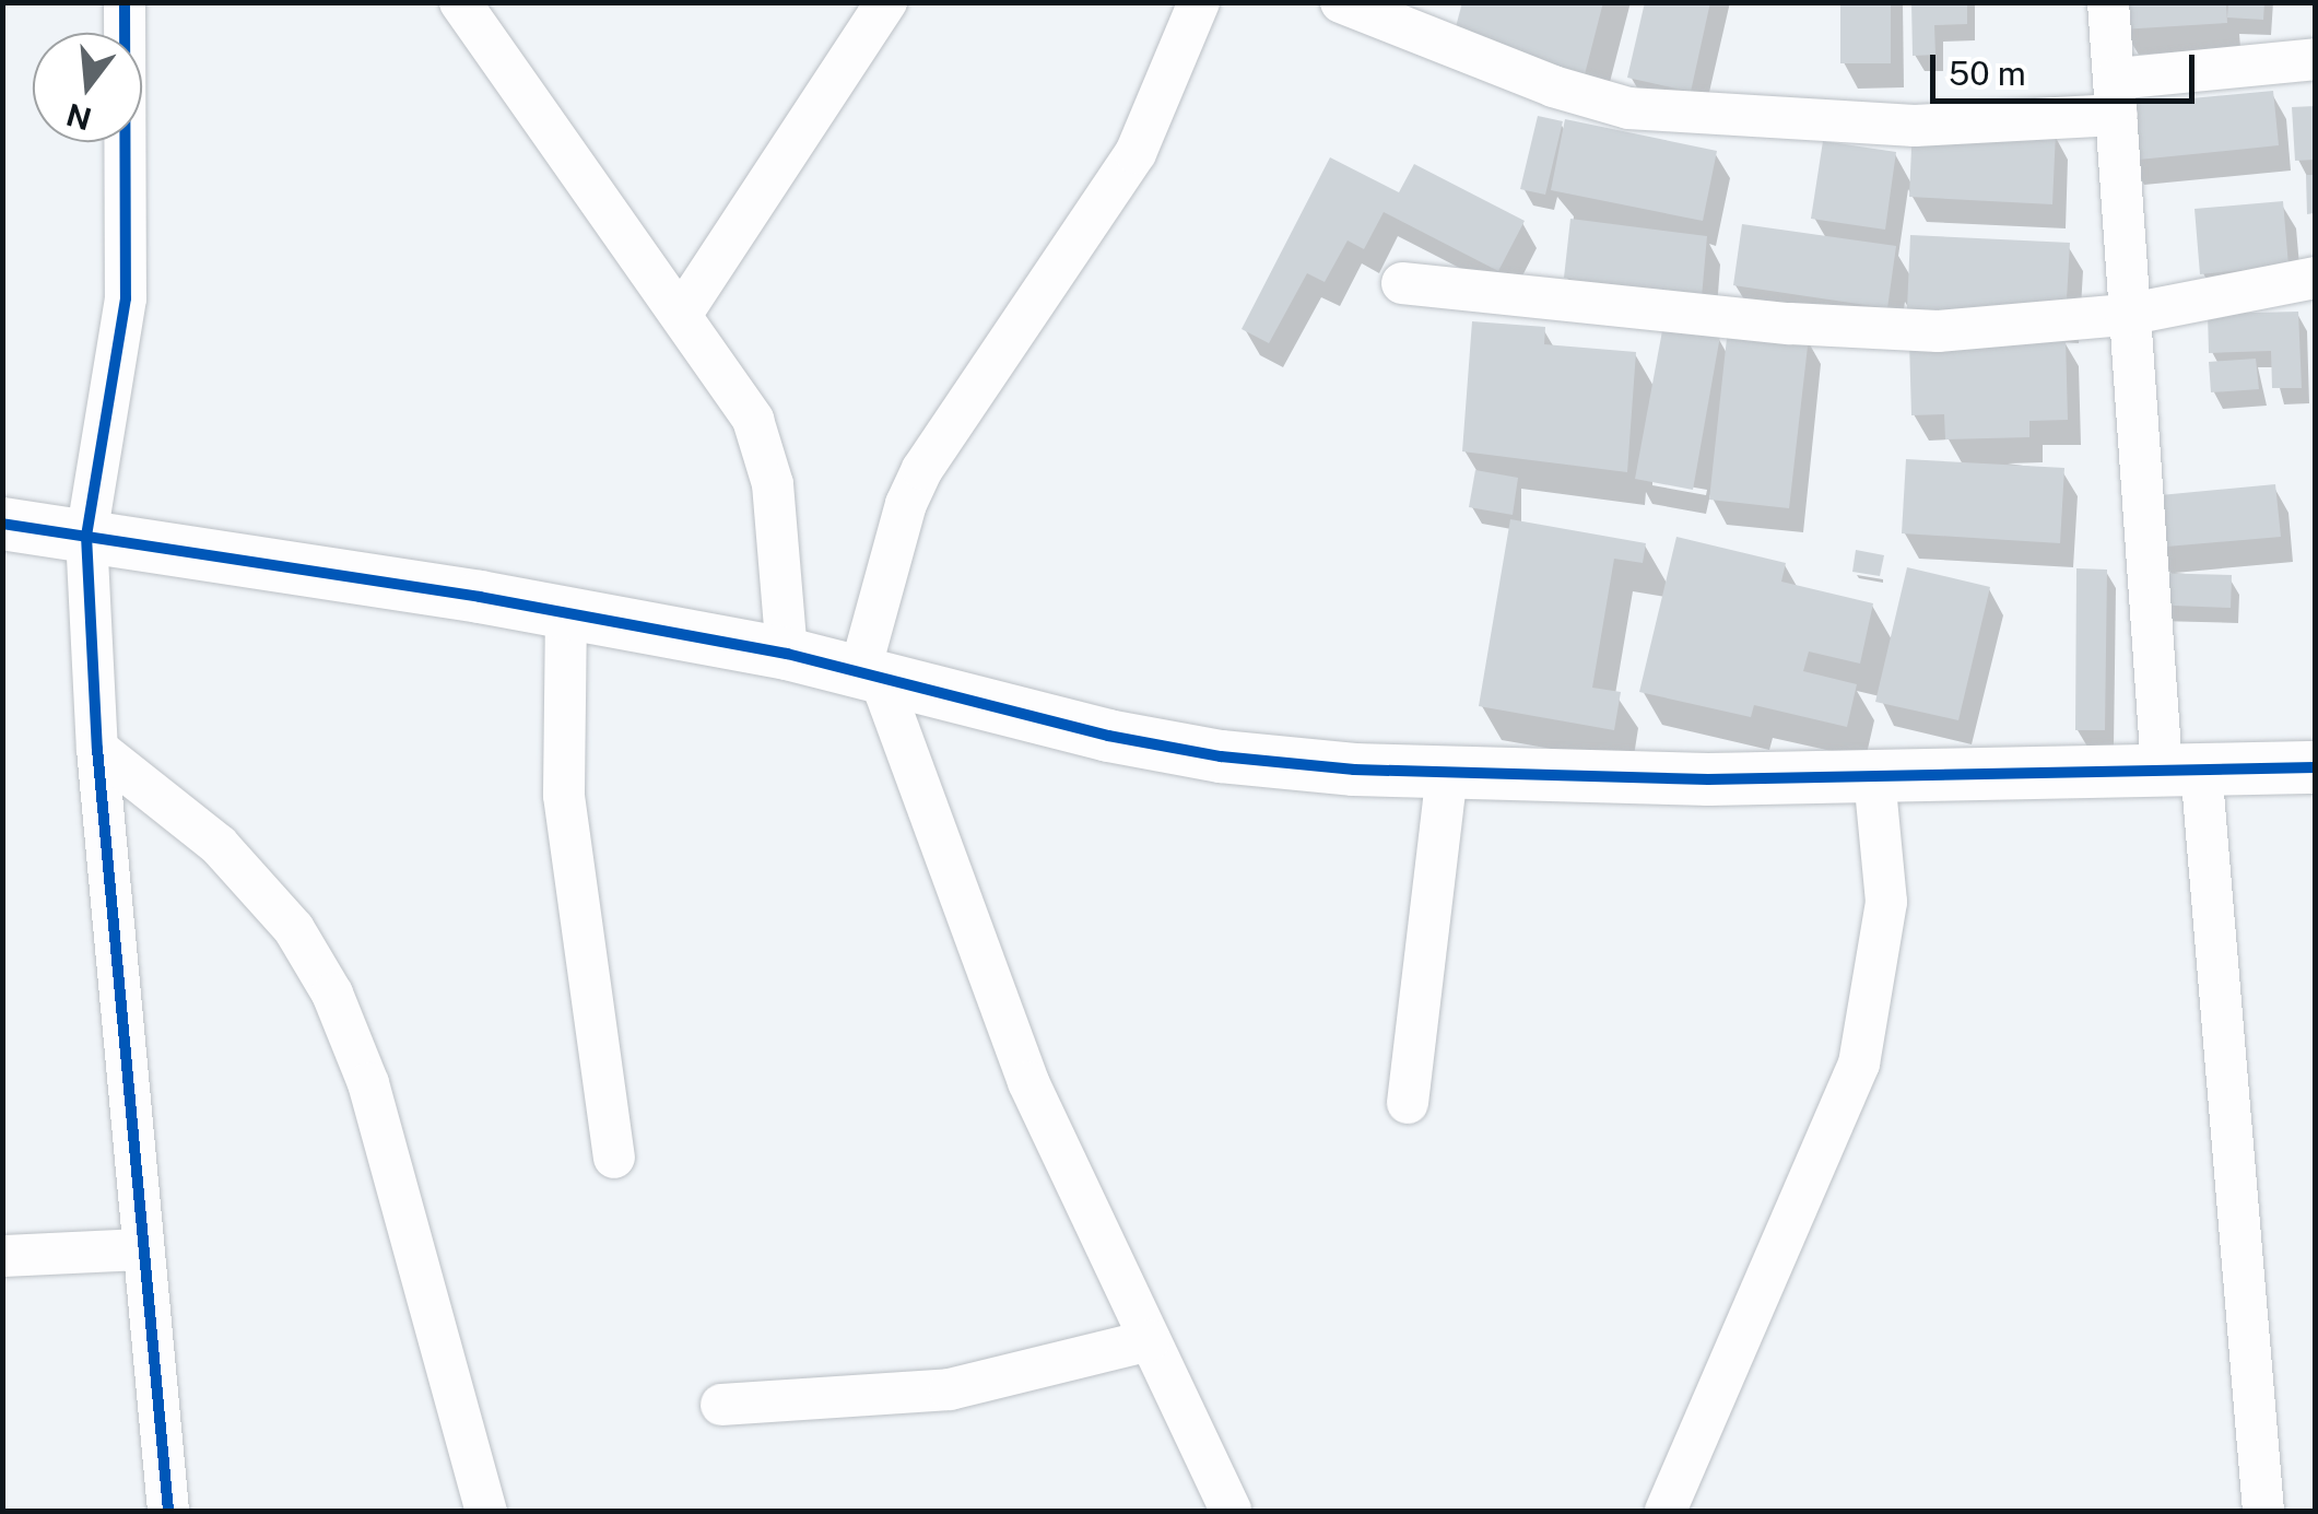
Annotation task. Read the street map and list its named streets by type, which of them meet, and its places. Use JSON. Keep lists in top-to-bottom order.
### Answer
{
  "scale_bar": "50 m",
  "north": "bottom"
}
